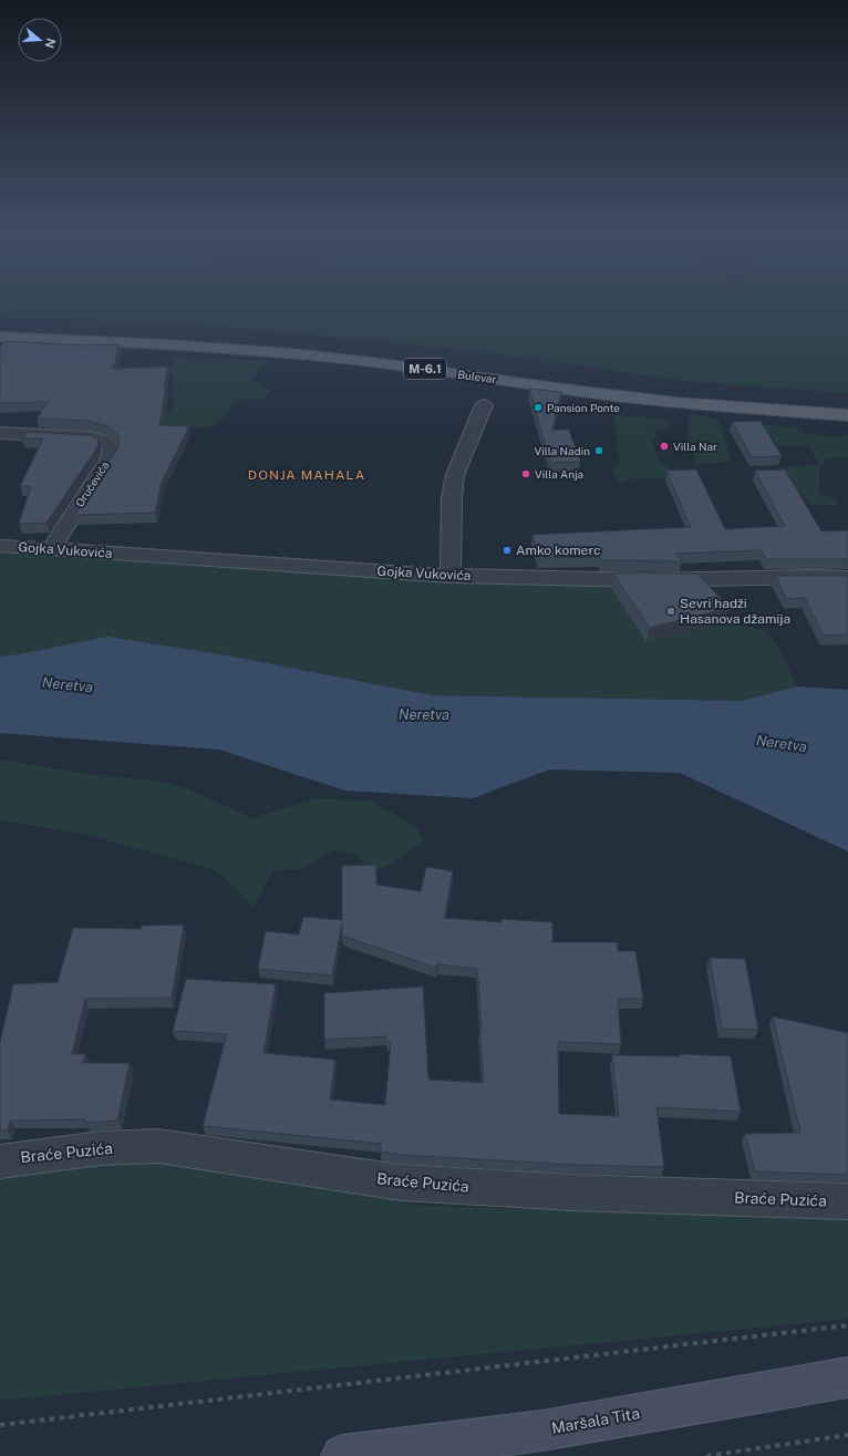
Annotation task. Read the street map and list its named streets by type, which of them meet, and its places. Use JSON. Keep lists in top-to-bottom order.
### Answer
{
  "streets": {
    "main road": ["M-6.1", "Bulevar"],
    "street": [
      "Oručevića",
      "Gojka Vukovića",
      "Braće Puzića",
      "Maršala Tita"
    ]
  },
  "crossings": [
    ["Oručevića", "Gojka Vukovića"]
  ],
  "districts": ["DONJA MAHALA"],
  "water": ["Neretva"],
  "places": [
    "Pansion Ponte",
    "Villa Nar",
    "Villa Nadin",
    "Villa Anja",
    "Amko komerc",
    "Sevri hadži Hasanova džamija"
  ],
  "north": "right"
}
